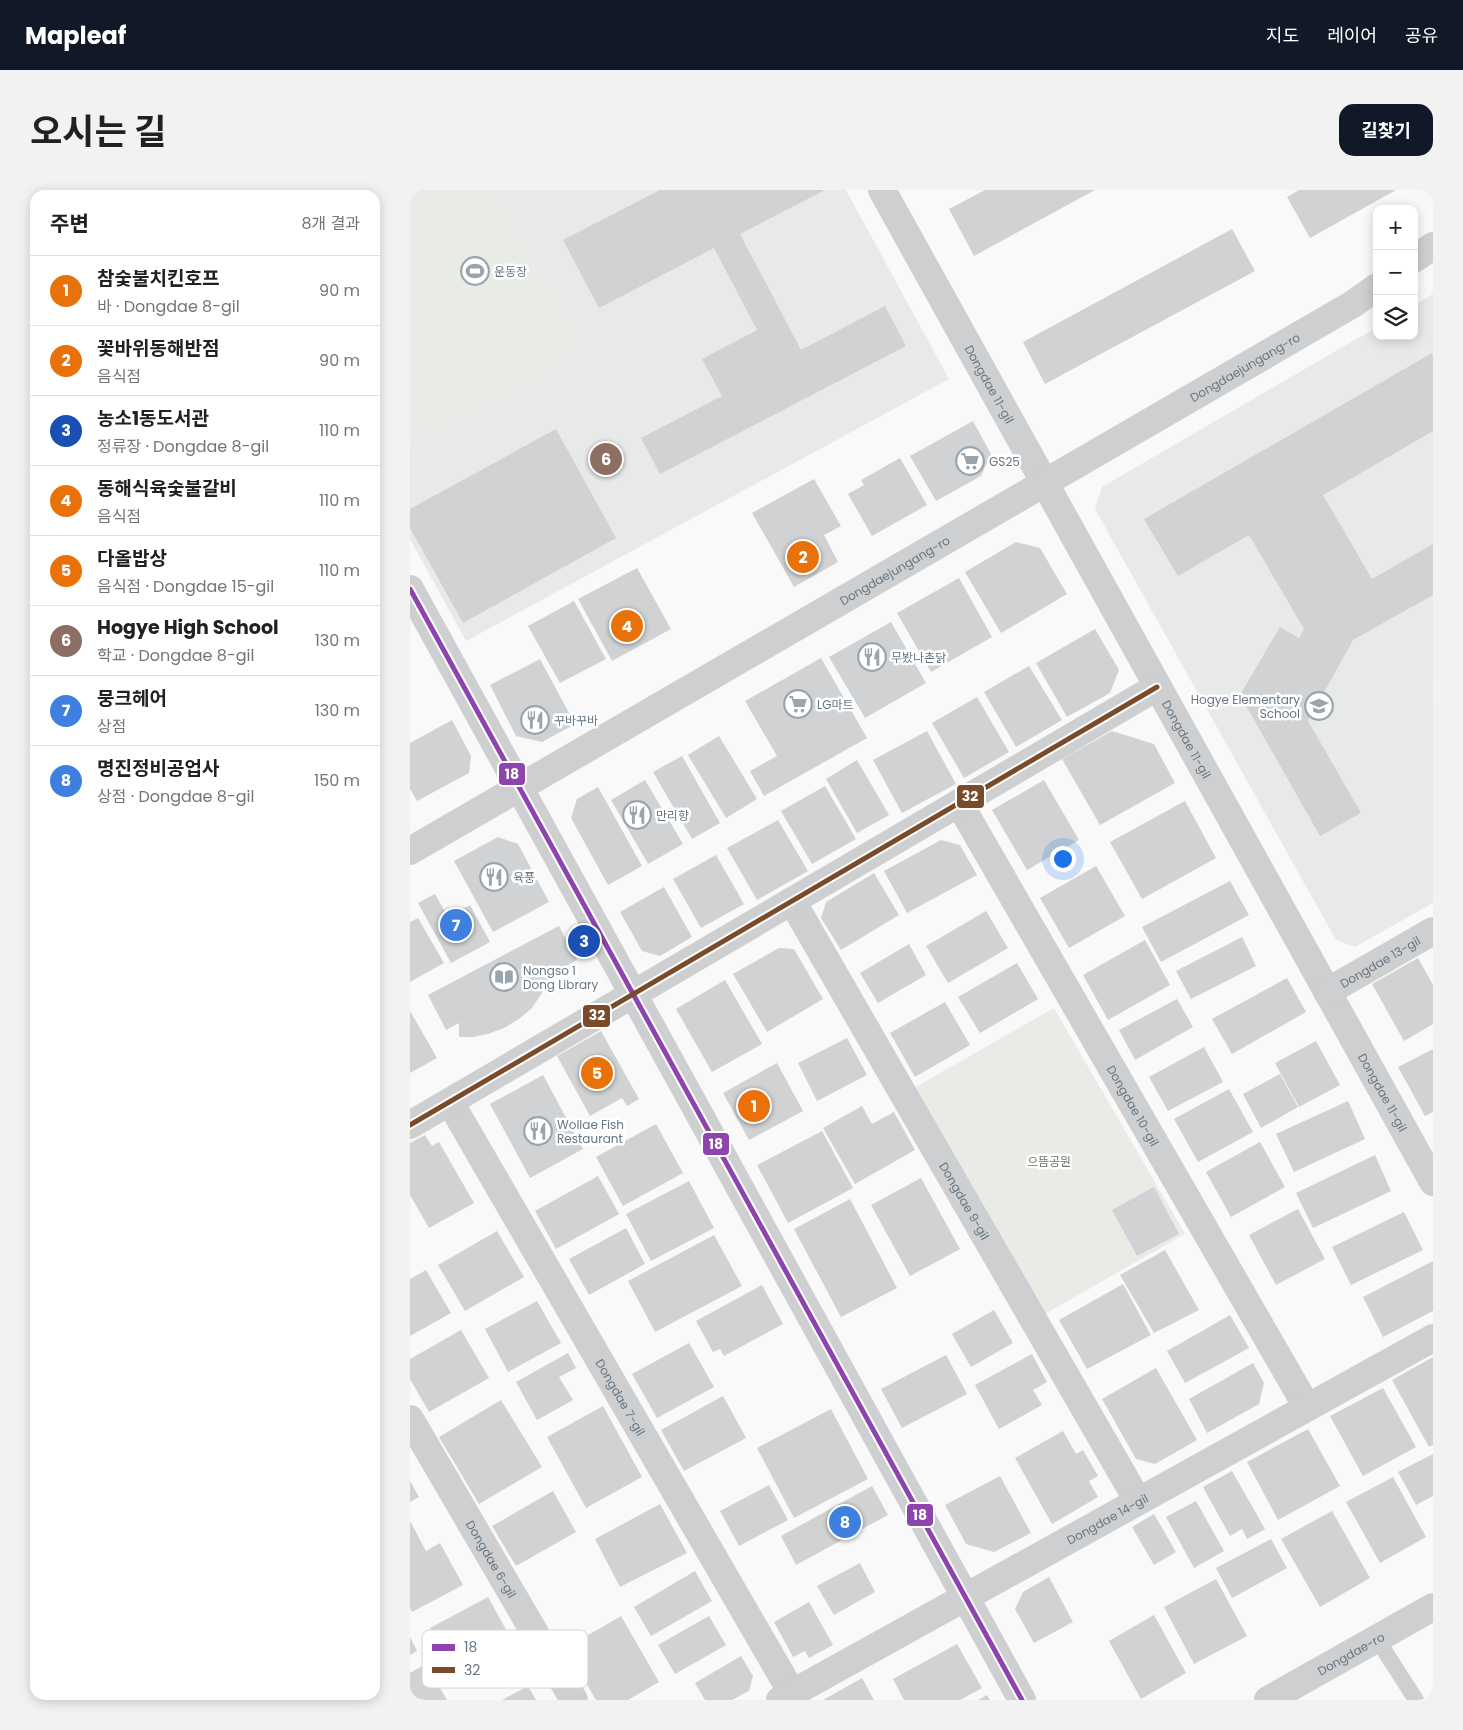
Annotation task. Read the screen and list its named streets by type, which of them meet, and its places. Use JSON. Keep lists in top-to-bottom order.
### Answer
{
  "streets": {
    "street": [
      "Dongdaejungang-ro",
      "Dongdae 11-gil",
      "Dongdae 13-gil",
      "Dongdae 10-gil",
      "Dongdae 9-gil",
      "Dongdae 7-gil",
      "Dongdae 14-gil",
      "Dongdae 6-gil",
      "Dongdae-ro"
    ]
  },
  "crossings": [
    ["Dongdaejungang-ro", "Dongdae 11-gil"],
    ["Dongdae 11-gil", "Dongdae 13-gil"],
    ["Dongdae 10-gil", "Dongdae 14-gil"],
    ["Dongdae 9-gil", "Dongdae 14-gil"],
    ["Dongdae 7-gil", "Dongdae 14-gil"]
  ],
  "parks": ["으뜸공원"],
  "places": {
    "sports": ["운동장"],
    "supermarket": ["GS25", "LG마트"],
    "restaurant": [
      "무봤나촌닭",
      "꾸바꾸바",
      "만리향",
      "육풍",
      "Wollae Fish Restaurant"
    ],
    "school or university": ["Hogye Elementary School"],
    "library": ["Nongso 1 Dong Library"]
  },
  "lines": ["transit line 18", "transit line 32"],
  "legend": ["18", "32"],
  "page": {
    "header": "Mapleaf",
    "nav": ["지도", "레이어", "공유"],
    "title": "오시는 길",
    "buttons": "길찾기",
    "heading": ["주변", "8개 결과"],
    "map_buttons": ["+", "−"],
    "list": [
      {
        "mark": "1",
        "name": "참숯불치킨호프",
        "note": "바 · Dongdae 8-gil",
        "value": "90 m"
      },
      {
        "mark": "2",
        "name": "꽃바위동해반점",
        "note": "음식점",
        "value": "90 m"
      },
      {
        "mark": "3",
        "name": "농소1동도서관",
        "note": "정류장 · Dongdae 8-gil",
        "value": "110 m"
      },
      {
        "mark": "4",
        "name": "동해식육숯불갈비",
        "note": "음식점",
        "value": "110 m"
      },
      {
        "mark": "5",
        "name": "다올밥상",
        "note": "음식점 · Dongdae 15-gil",
        "value": "110 m"
      },
      {
        "mark": "6",
        "name": "Hogye High School",
        "note": "학교 · Dongdae 8-gil",
        "value": "130 m"
      },
      {
        "mark": "7",
        "name": "뭉크헤어",
        "note": "상점",
        "value": "130 m"
      },
      {
        "mark": "8",
        "name": "명진정비공업사",
        "note": "상점 · Dongdae 8-gil",
        "value": "150 m"
      }
    ],
    "pins": [
      "6",
      "2",
      "4",
      "7",
      "3",
      "5",
      "1",
      "8"
    ]
  }
}
